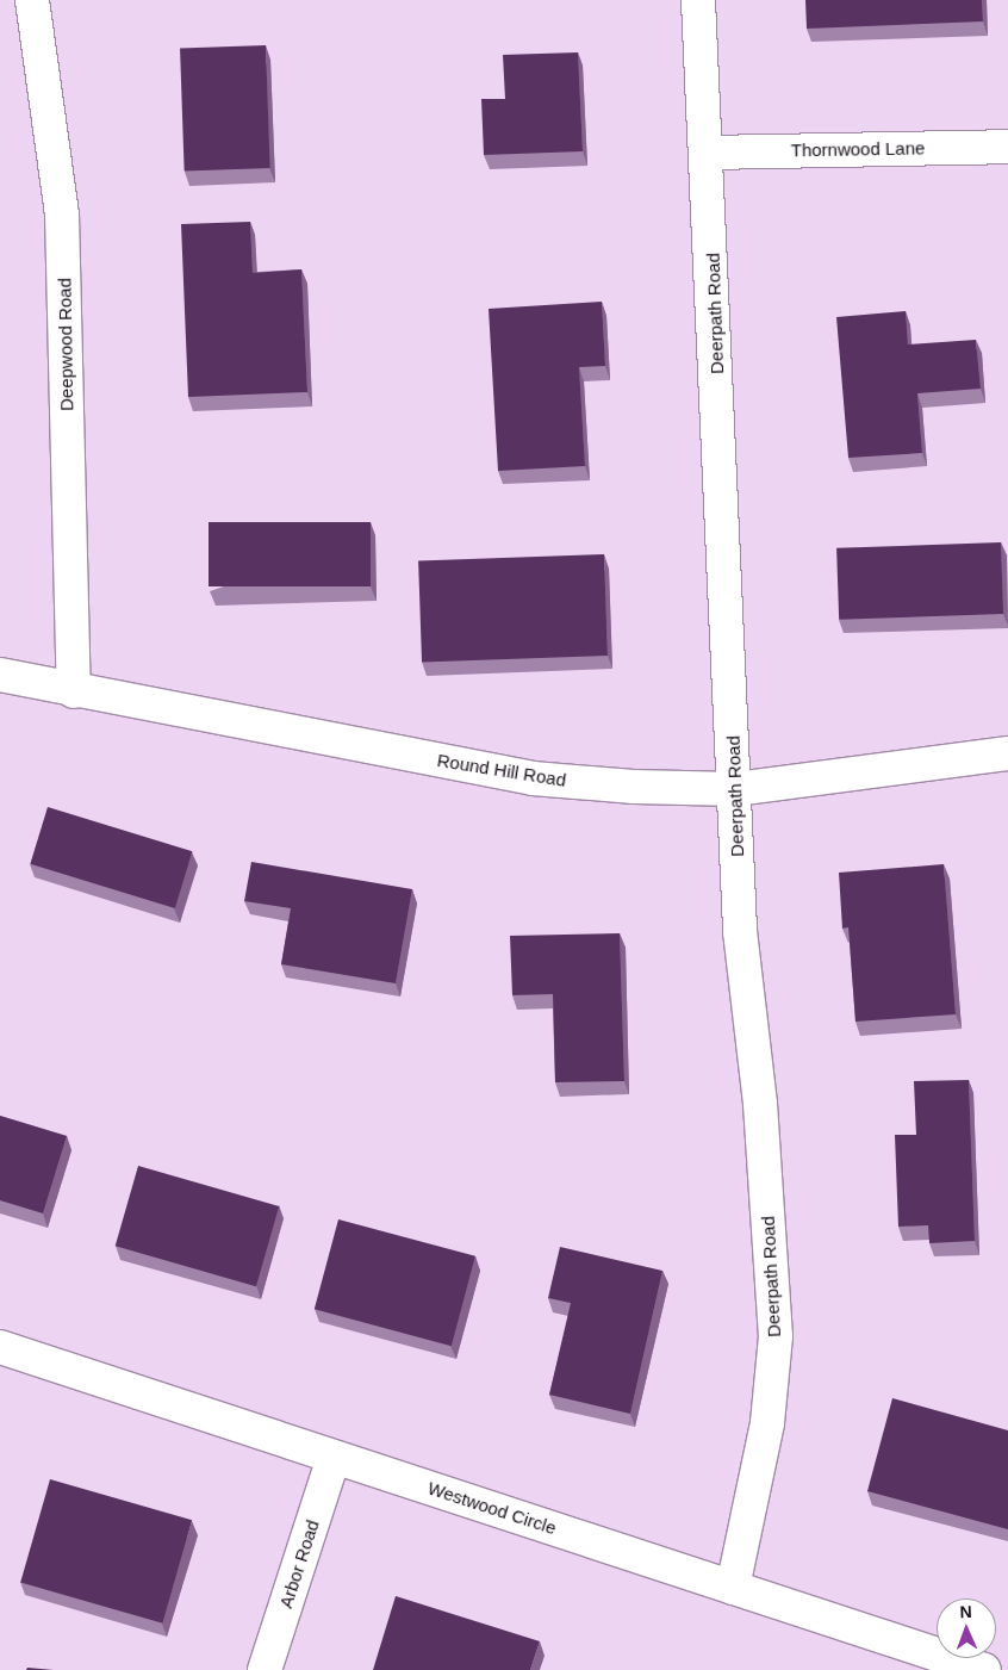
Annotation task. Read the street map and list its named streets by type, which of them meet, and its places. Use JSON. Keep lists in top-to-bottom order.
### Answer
{
  "streets": {
    "street": [
      "Thornwood Lane",
      "Deerpath Road",
      "Deepwood Road",
      "Round Hill Road",
      "Westwood Circle",
      "Arbor Road"
    ]
  },
  "crossings": [
    ["Thornwood Lane", "Deerpath Road"],
    ["Deerpath Road", "Round Hill Road"],
    ["Deerpath Road", "Westwood Circle"],
    ["Deepwood Road", "Round Hill Road"],
    ["Westwood Circle", "Arbor Road"]
  ],
  "north": "top"
}
